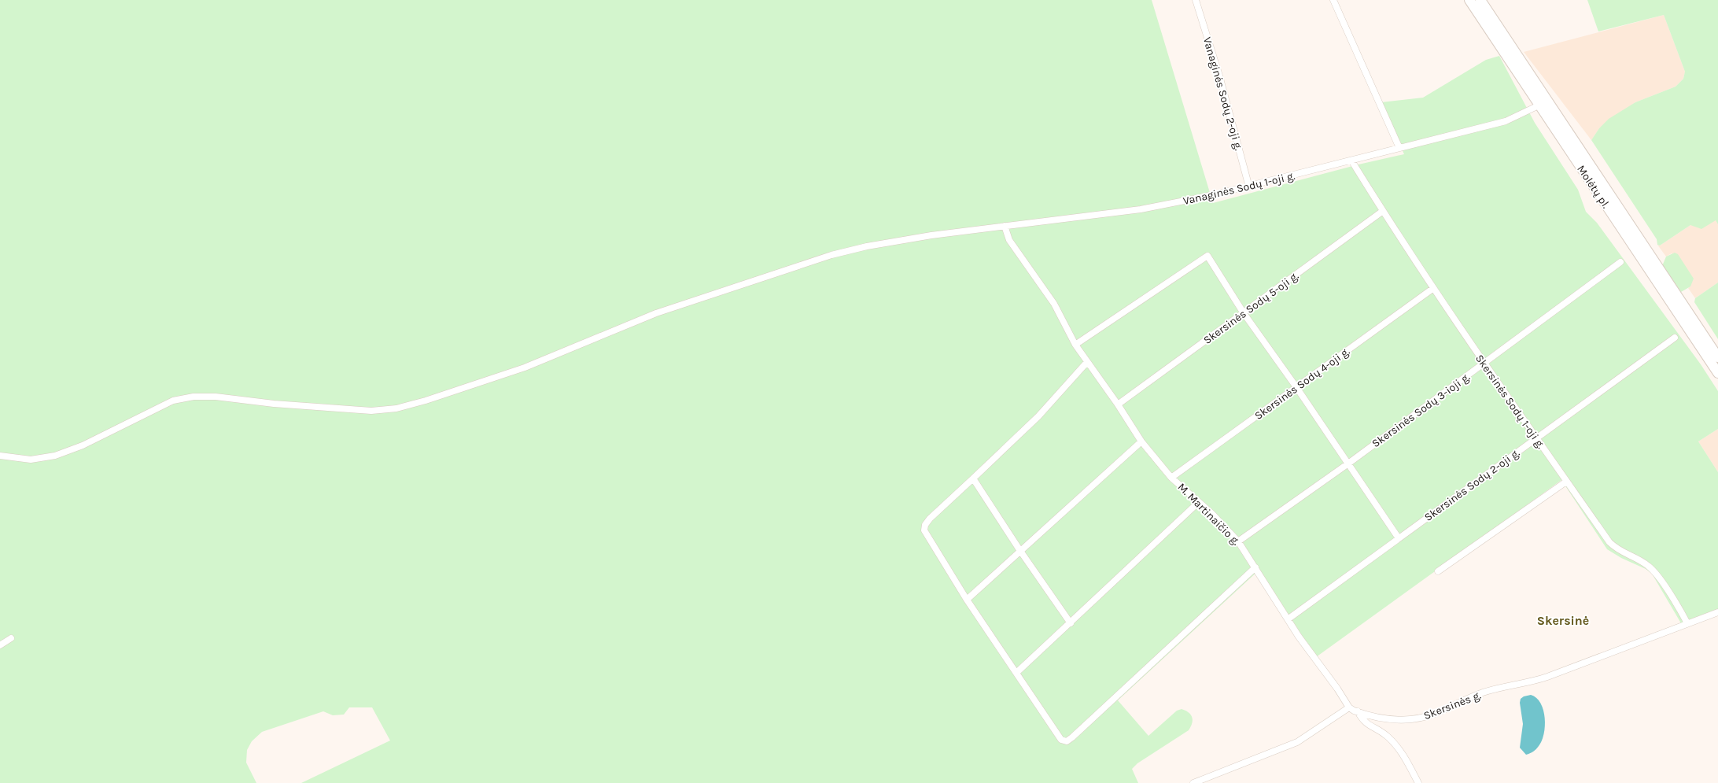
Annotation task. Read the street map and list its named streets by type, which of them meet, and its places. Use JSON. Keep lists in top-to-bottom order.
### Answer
{
  "streets": {
    "highway": ["Molėtų pl."],
    "street": [
      "Vanaginės Sodų 2-oji g.",
      "Vanaginės Sodų 1-oji g.",
      "Skersinės Sodų 5-oji g.",
      "Skersinės Sodų 4-oji g.",
      "Skersinės Sodų 1-oji g.",
      "Skersinės Sodų 3-ioji g.",
      "Skersinės Sodų 2-oji g.",
      "M. Martinaičio g.",
      "Skersinės g."
    ]
  },
  "crossings": [
    ["Vanaginės Sodų 2-oji g.", "Vanaginės Sodų 1-oji g."],
    ["Molėtų pl.", "Vanaginės Sodų 1-oji g."],
    ["Vanaginės Sodų 1-oji g.", "Skersinės Sodų 1-oji g."],
    ["Vanaginės Sodų 1-oji g.", "M. Martinaičio g."],
    ["Skersinės Sodų 5-oji g.", "Skersinės Sodų 1-oji g."],
    ["Skersinės Sodų 5-oji g.", "M. Martinaičio g."],
    ["Skersinės Sodų 4-oji g.", "Skersinės Sodų 1-oji g."],
    ["Skersinės Sodų 4-oji g.", "M. Martinaičio g."],
    ["Skersinės Sodų 1-oji g.", "Skersinės Sodų 3-ioji g."],
    ["Skersinės Sodų 1-oji g.", "Skersinės Sodų 2-oji g."],
    ["Skersinės Sodų 1-oji g.", "Skersinės g."],
    ["Skersinės Sodų 3-ioji g.", "M. Martinaičio g."],
    ["Skersinės Sodų 2-oji g.", "M. Martinaičio g."],
    ["M. Martinaičio g.", "Skersinės g."]
  ],
  "districts": ["Skersinė"]
}
